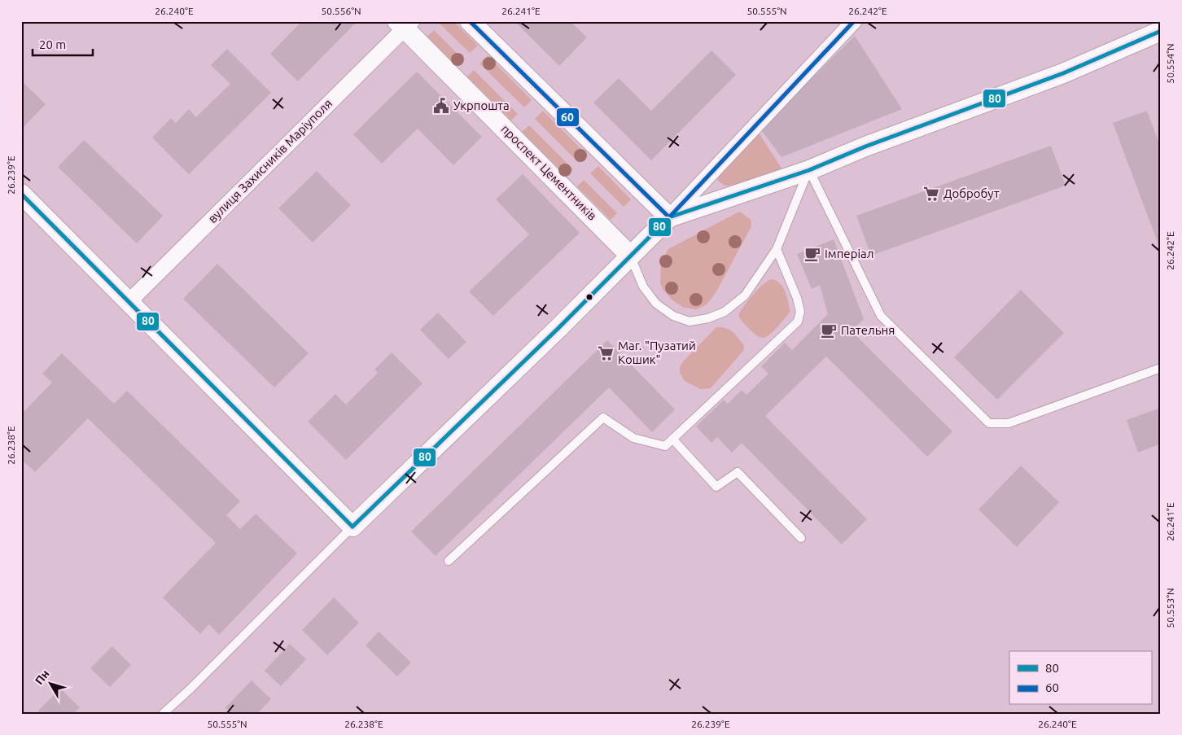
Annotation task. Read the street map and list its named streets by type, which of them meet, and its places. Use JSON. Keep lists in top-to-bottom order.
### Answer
{
  "streets": {
    "street": ["вулиця Захисників Маріуполя", "проспект Цементників"]
  },
  "crossings": [
    ["вулиця Захисників Маріуполя", "проспект Цементників"]
  ],
  "places": {
    "public building": ["Укрпошта"],
    "supermarket": ["Добробут", "Маг. \"Пузатий Кошик\""],
    "cafe": ["Імперіал", "Пательня"]
  },
  "lines": ["transit line 60", "transit line 80"],
  "legend": ["80", "60"],
  "scale_bar": "20 m",
  "north": "top left",
  "coordinates": [
    "26.240°E",
    "50.556°N",
    "26.241°E",
    "50.555°N",
    "26.242°E",
    "50.554°N",
    "26.239°E",
    "26.238°E",
    "50.553°N"
  ]
}
